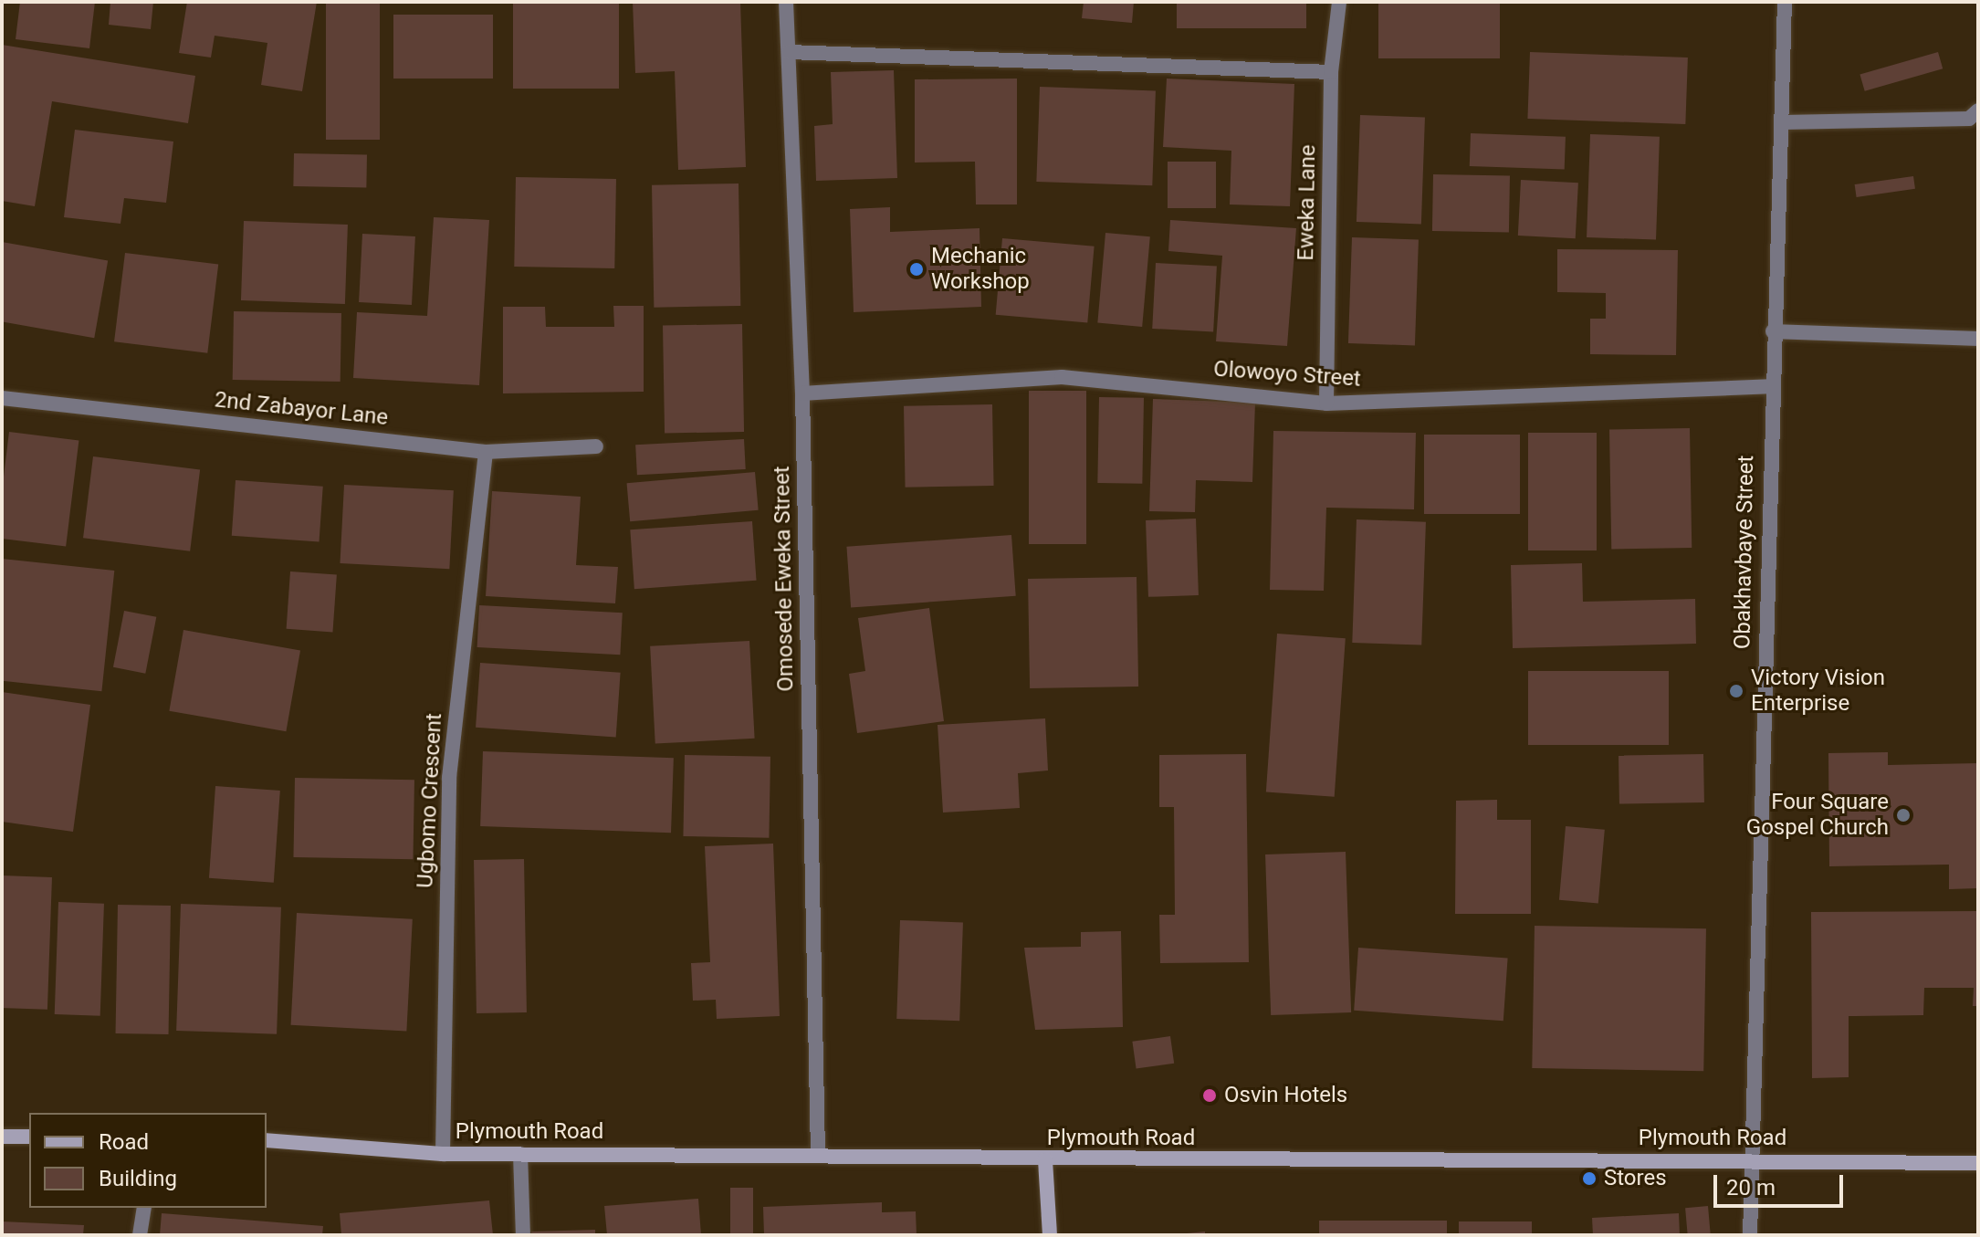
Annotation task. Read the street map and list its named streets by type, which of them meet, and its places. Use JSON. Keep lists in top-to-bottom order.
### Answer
{
  "streets": {
    "street": [
      "Eweka Lane",
      "Olowoyo Street",
      "2nd Zabayor Lane",
      "Obakhavbaye Street",
      "Omosede Eweka Street",
      "Ugbomo Crescent",
      "Plymouth Road"
    ]
  },
  "crossings": [
    ["Eweka Lane", "Olowoyo Street"],
    ["Olowoyo Street", "Obakhavbaye Street"],
    ["Olowoyo Street", "Omosede Eweka Street"],
    ["2nd Zabayor Lane", "Ugbomo Crescent"],
    ["Obakhavbaye Street", "Plymouth Road"],
    ["Omosede Eweka Street", "Plymouth Road"],
    ["Ugbomo Crescent", "Plymouth Road"]
  ],
  "places": [
    "Mechanic Workshop",
    "Victory Vision Enterprise",
    "Four Square Gospel Church",
    "Osvin Hotels",
    "Stores"
  ],
  "legend": ["Road", "Building"],
  "scale_bar": "20 m"
}
